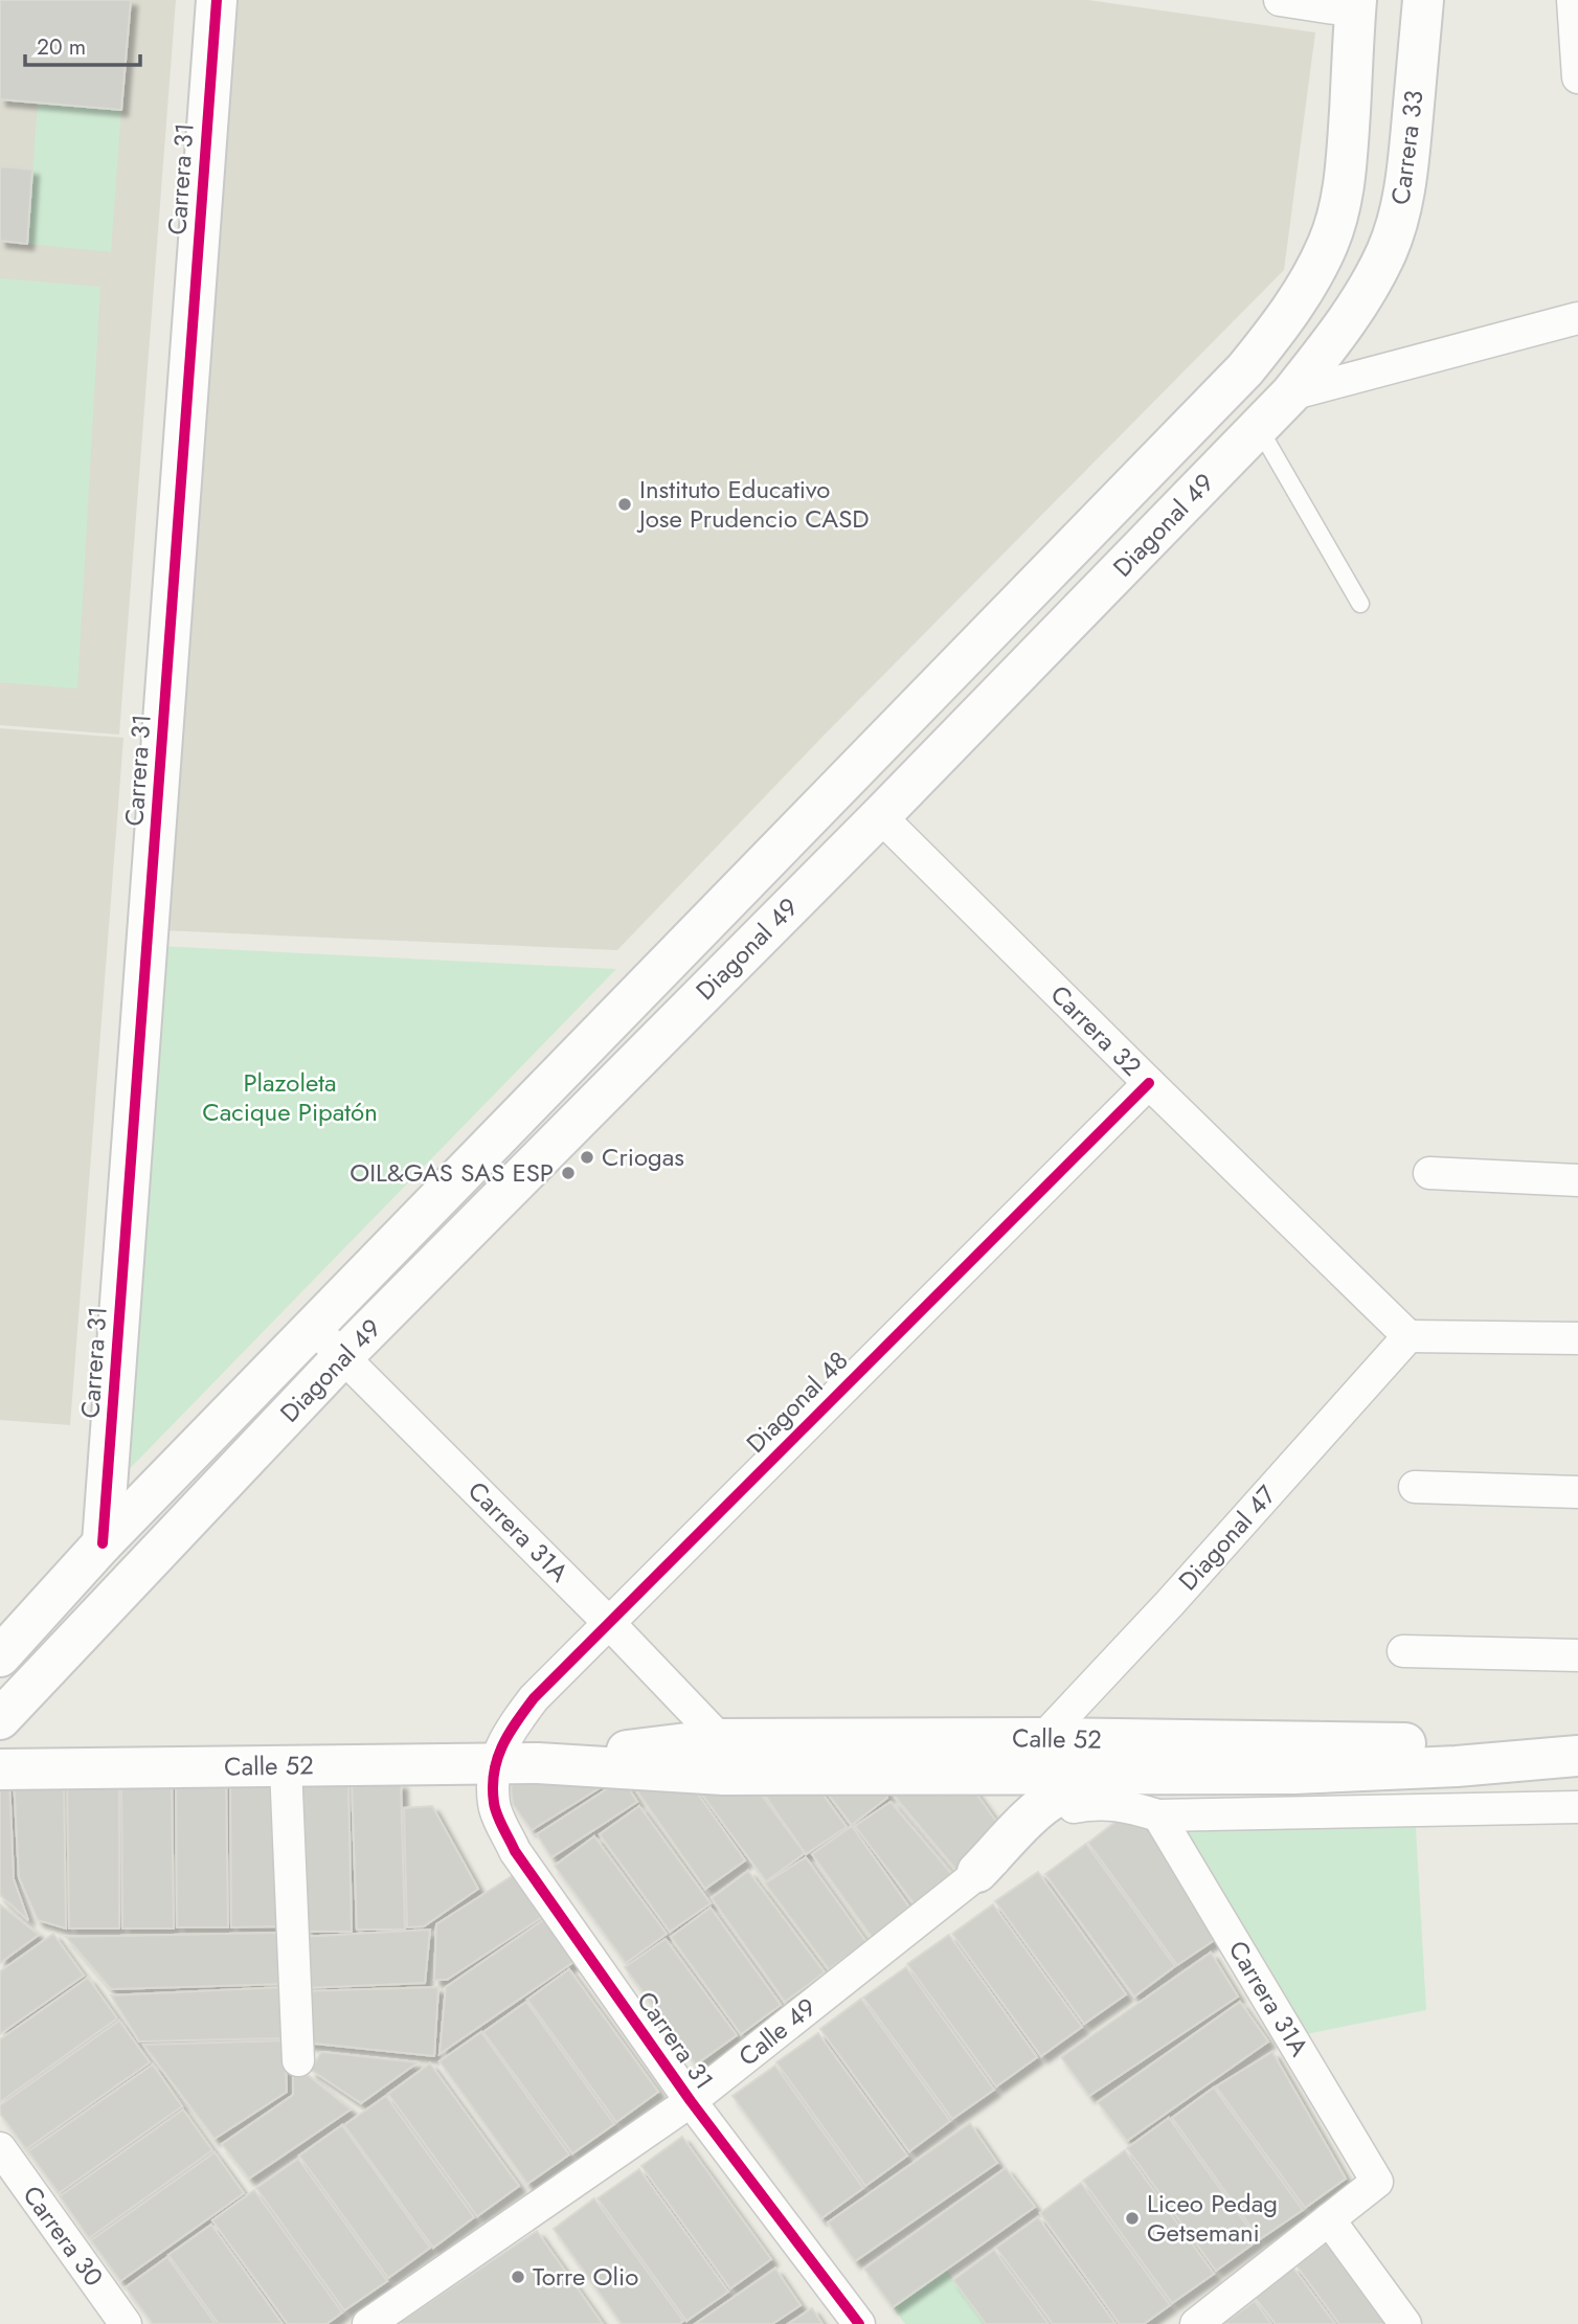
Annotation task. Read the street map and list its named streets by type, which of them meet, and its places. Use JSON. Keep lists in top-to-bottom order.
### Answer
{
  "streets": {
    "main road": [
      "Carrera 33",
      "Carrera 31",
      "Diagonal 49",
      "Calle 52"
    ],
    "street": [
      "Carrera 32",
      "Diagonal 48",
      "Carrera 31A",
      "Diagonal 47",
      "Calle 49",
      "Carrera 30"
    ]
  },
  "crossings": [
    ["Carrera 33", "Diagonal 49"],
    ["Carrera 31", "Diagonal 49"],
    ["Carrera 31", "Diagonal 48"],
    ["Carrera 31", "Calle 52"],
    ["Carrera 31", "Calle 49"],
    ["Diagonal 49", "Carrera 32"],
    ["Diagonal 49", "Carrera 31A"],
    ["Carrera 32", "Diagonal 48"],
    ["Carrera 32", "Diagonal 47"],
    ["Diagonal 48", "Carrera 31A"],
    ["Diagonal 48", "Calle 52"],
    ["Carrera 31A", "Calle 52"],
    ["Carrera 31A", "Calle 49"],
    ["Diagonal 47", "Calle 52"]
  ],
  "parks": ["Plazoleta Cacique Pipatón"],
  "places": [
    "Instituto Educativo Jose Prudencio CASD",
    "Criogas",
    "OIL&GAS SAS ESP",
    "Liceo Pedag Getsemani",
    "Torre Olio"
  ],
  "scale_bar": "20 m"
}
